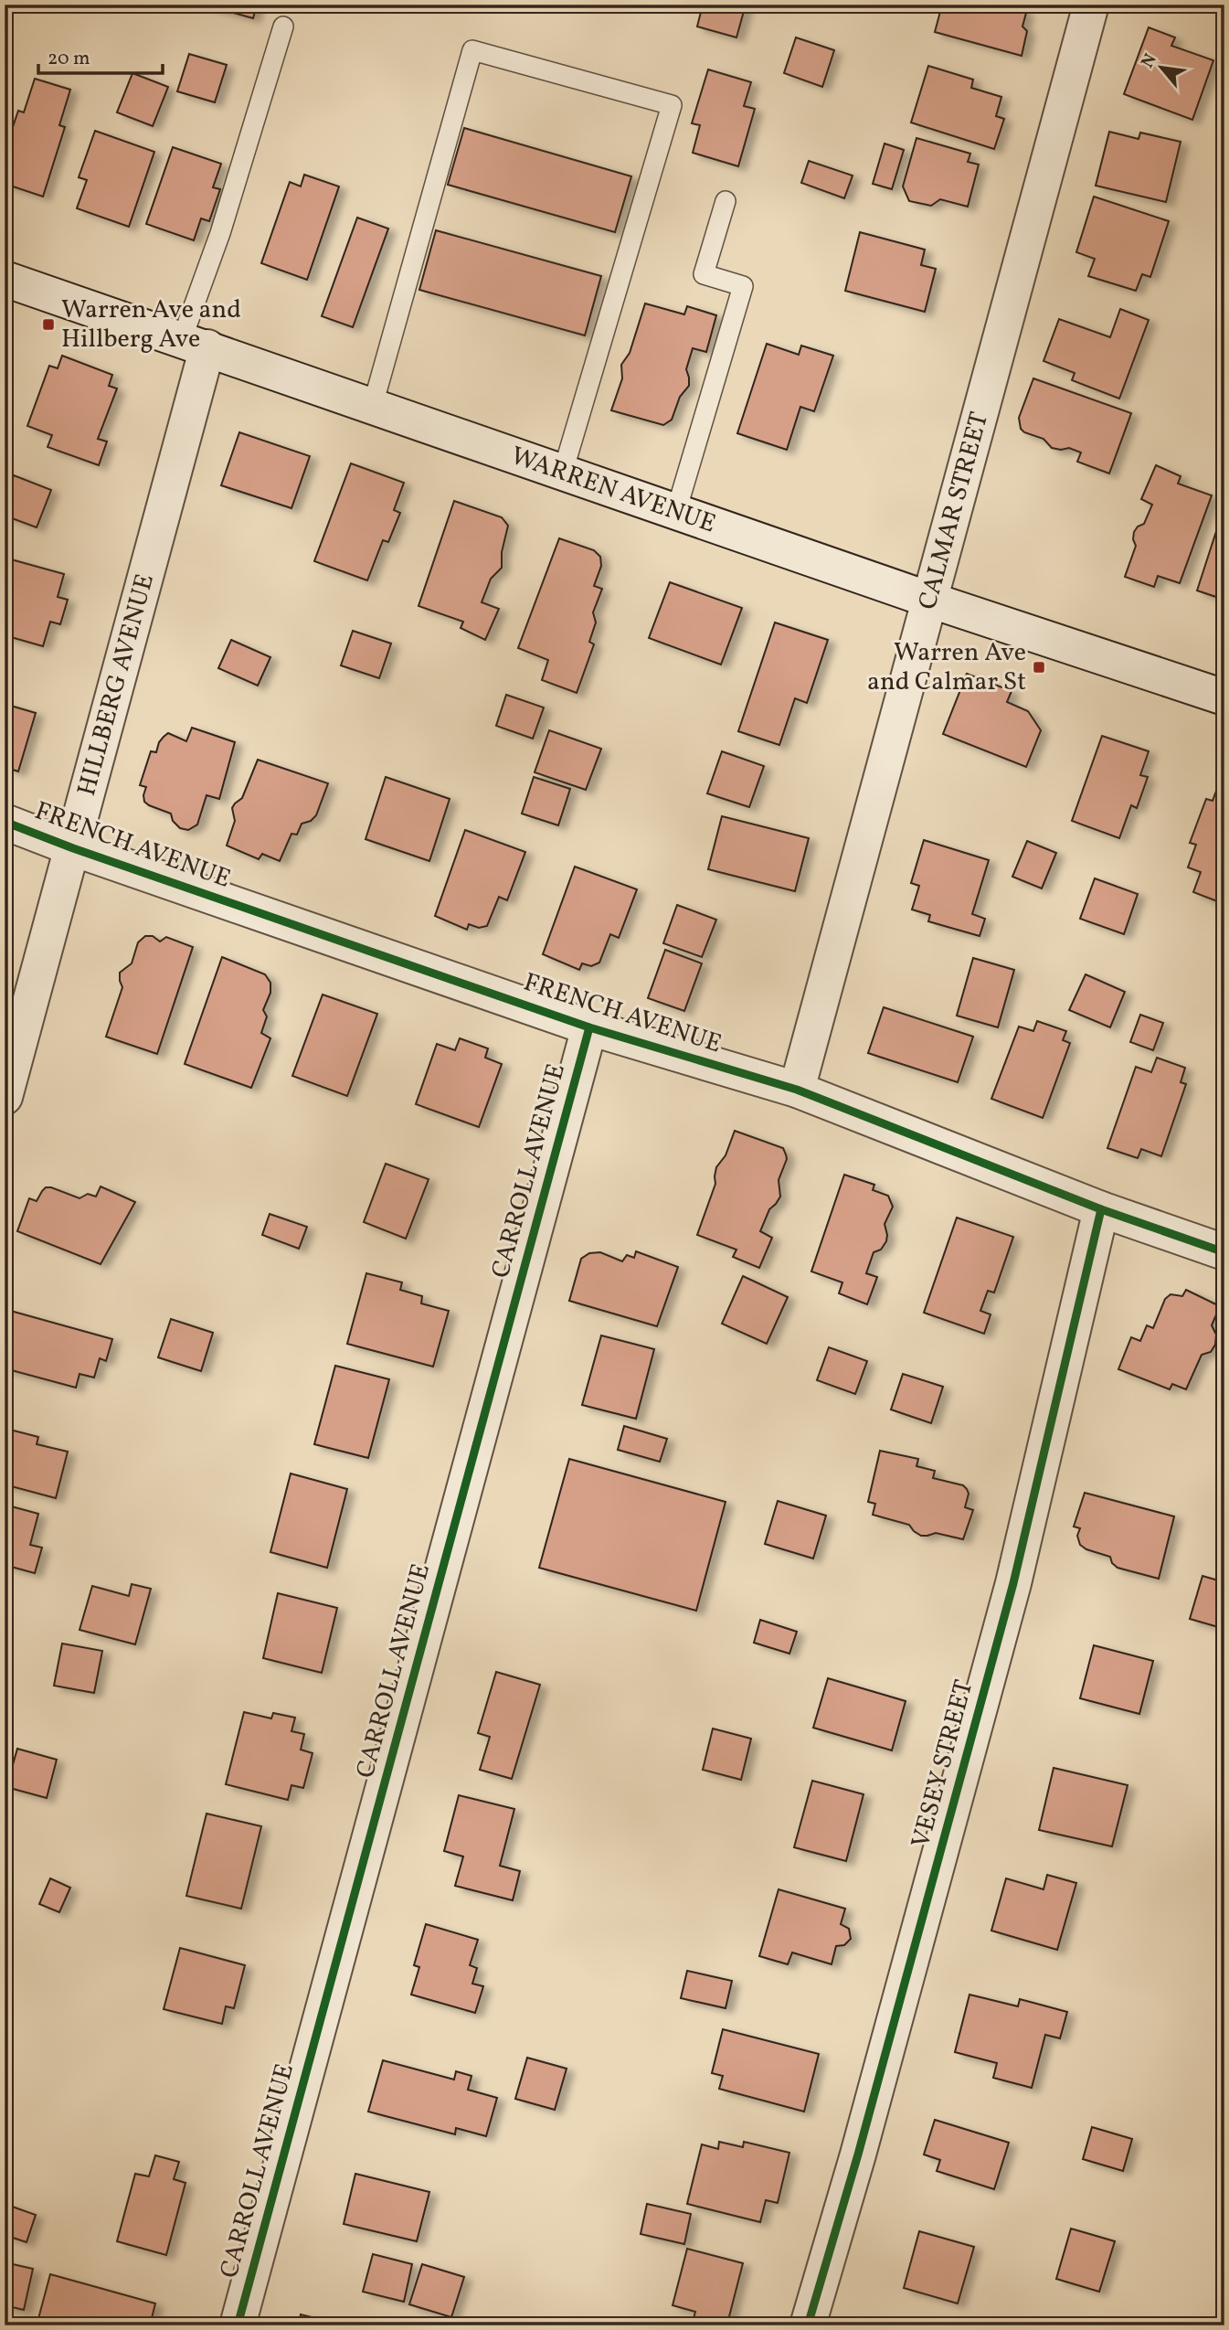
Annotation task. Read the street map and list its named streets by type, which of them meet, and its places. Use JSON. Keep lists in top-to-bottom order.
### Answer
{
  "streets": {
    "street": [
      "WARREN AVENUE",
      "CALMAR STREET",
      "HILLBERG AVENUE",
      "FRENCH AVENUE",
      "CARROLL AVENUE",
      "VESEY STREET"
    ]
  },
  "crossings": [
    ["WARREN AVENUE", "CALMAR STREET"],
    ["WARREN AVENUE", "HILLBERG AVENUE"],
    ["CALMAR STREET", "FRENCH AVENUE"],
    ["HILLBERG AVENUE", "FRENCH AVENUE"],
    ["FRENCH AVENUE", "CARROLL AVENUE"],
    ["FRENCH AVENUE", "VESEY STREET"]
  ],
  "places": {
    "transit": ["Warren Ave and Hillberg Ave", "Warren Ave and Calmar St"]
  },
  "scale_bar": "20 m",
  "north": "top left"
}
